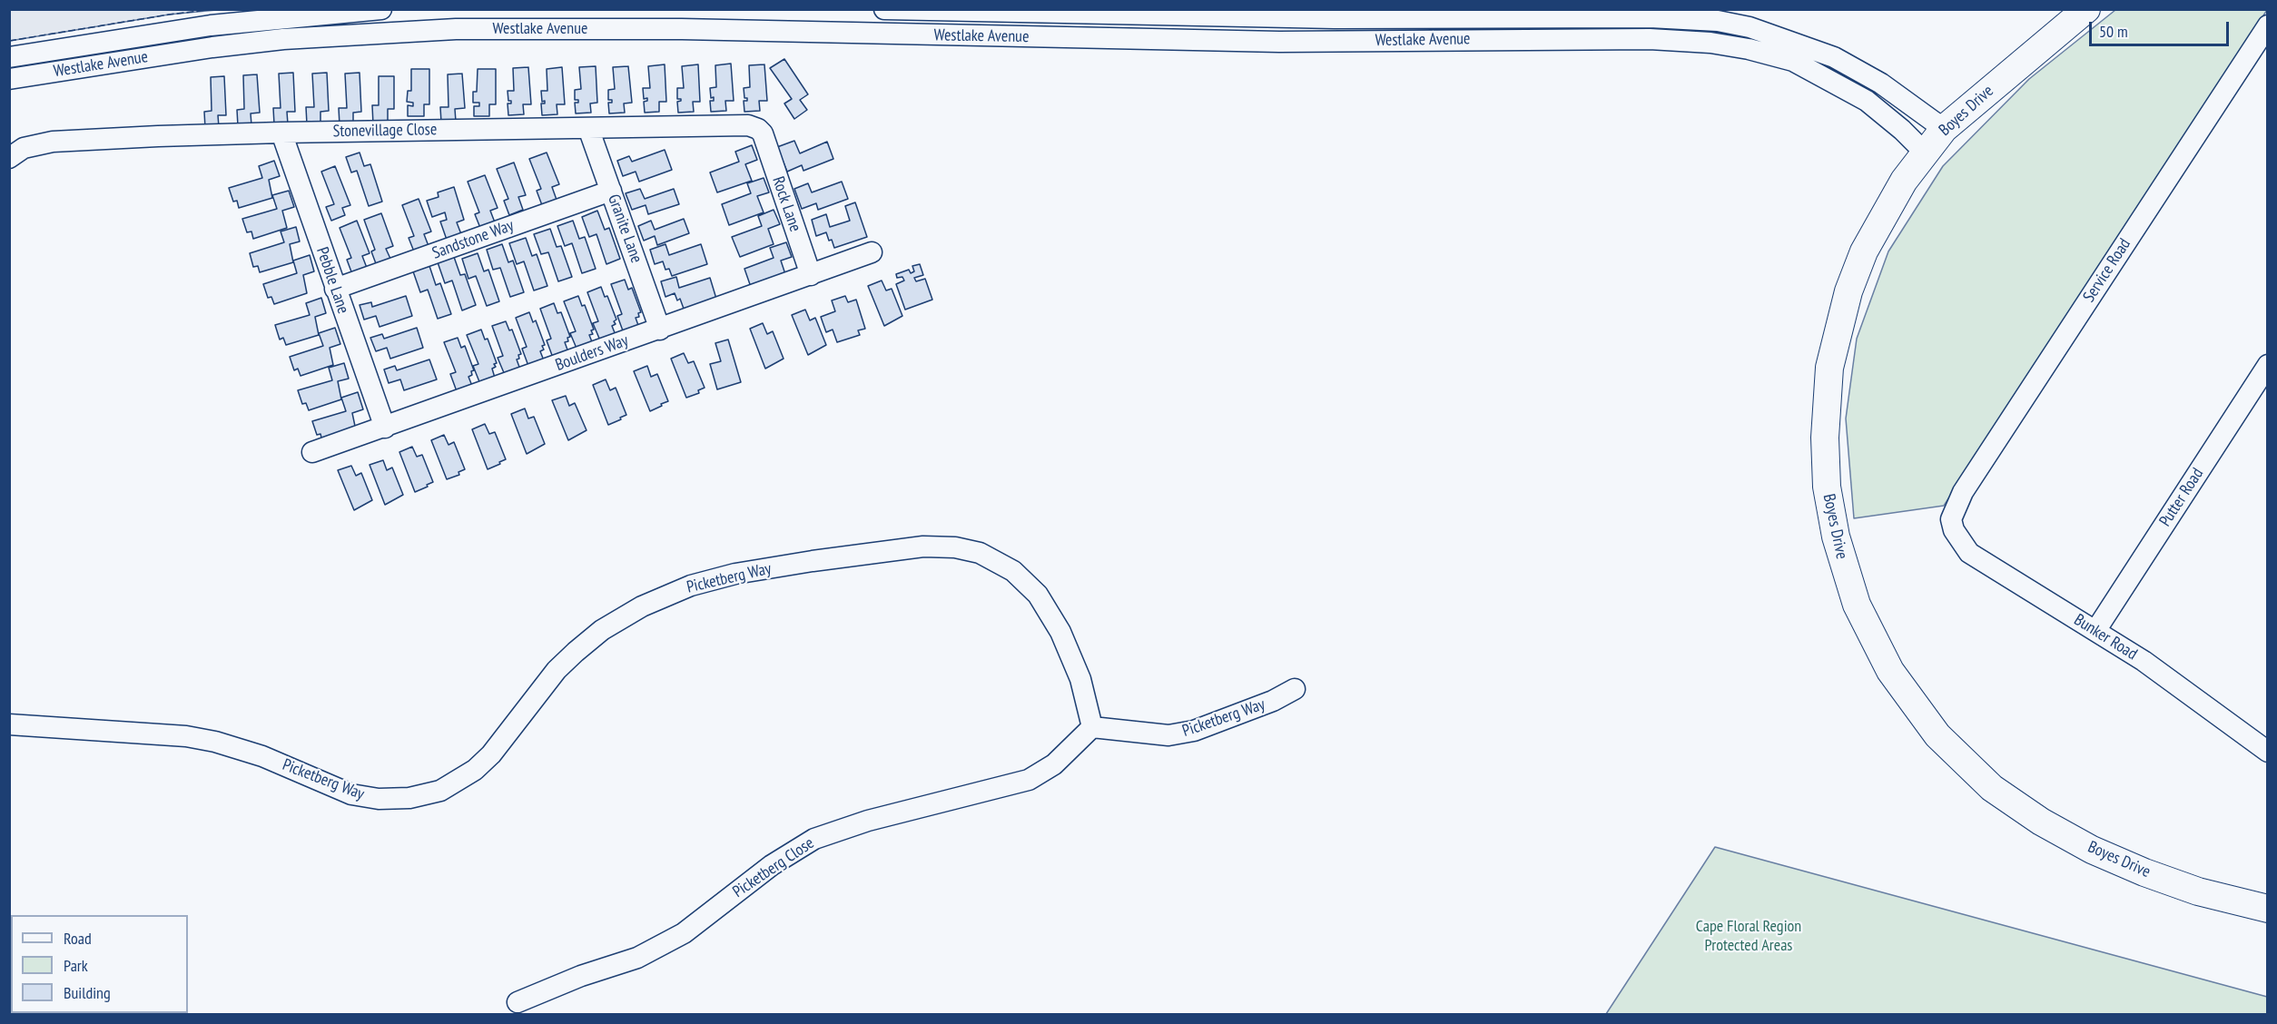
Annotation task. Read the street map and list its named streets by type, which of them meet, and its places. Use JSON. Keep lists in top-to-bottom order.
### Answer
{
  "streets": {
    "main road": ["Boyes Drive"],
    "street": [
      "Westlake Avenue",
      "Stonevillage Close",
      "Rock Lane",
      "Granite Lane",
      "Sandstone Way",
      "Service Road",
      "Pebble Lane",
      "Boulders Way",
      "Putter Road",
      "Picketberg Way",
      "Bunker Road",
      "Picketberg Close"
    ]
  },
  "crossings": [
    ["Westlake Avenue", "Boyes Drive"],
    ["Stonevillage Close", "Rock Lane"],
    ["Stonevillage Close", "Granite Lane"],
    ["Stonevillage Close", "Pebble Lane"],
    ["Rock Lane", "Boulders Way"],
    ["Granite Lane", "Sandstone Way"],
    ["Granite Lane", "Boulders Way"],
    ["Sandstone Way", "Pebble Lane"],
    ["Service Road", "Bunker Road"],
    ["Pebble Lane", "Boulders Way"],
    ["Putter Road", "Bunker Road"],
    ["Picketberg Way", "Picketberg Close"]
  ],
  "parks": ["Cape Floral Region Protected Areas"],
  "legend": ["Road", "Park", "Building"],
  "scale_bar": "50 m"
}
